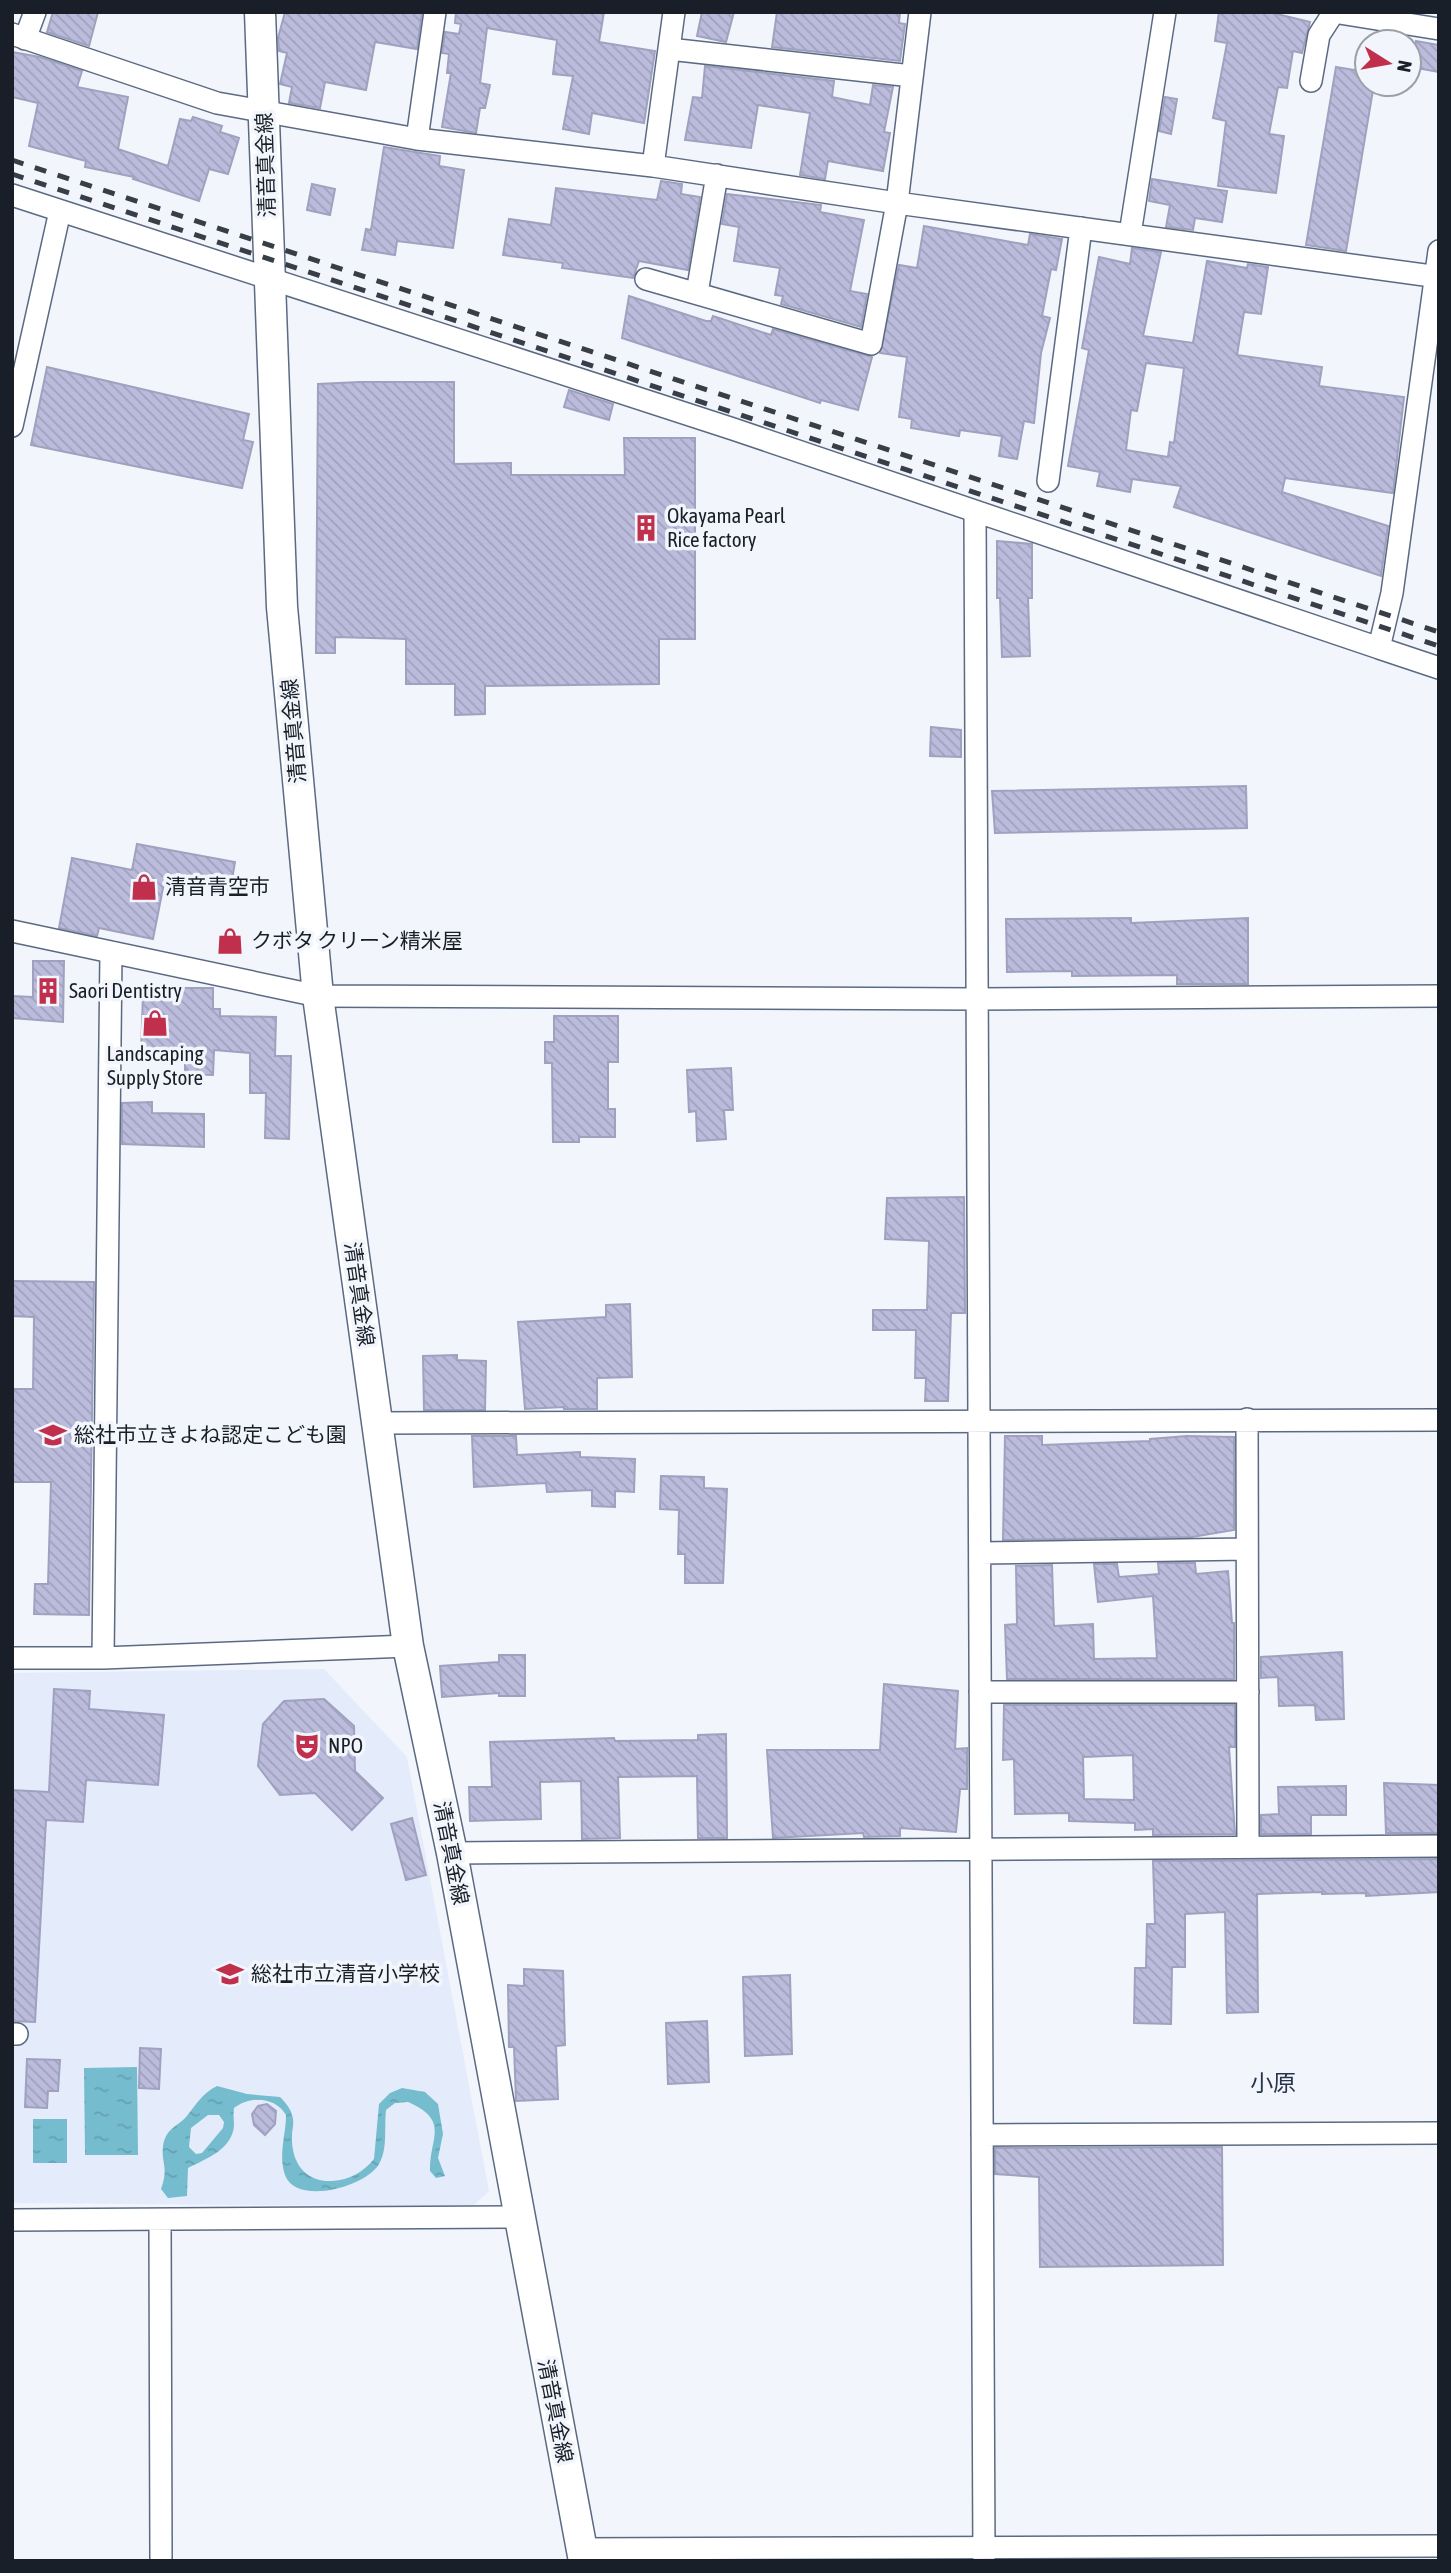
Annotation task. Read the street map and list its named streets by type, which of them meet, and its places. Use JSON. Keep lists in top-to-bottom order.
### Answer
{
  "streets": {
    "main road": ["清音真金線"]
  },
  "districts": ["小原"],
  "places": {
    "building": ["Okayama Pearl Rice factory", "Saori Dentistry"],
    "shop": ["清音青空市", "クボタ クリーン精米屋", "Landscaping Supply Store"],
    "school or university": ["総社市立きよね認定こども園", "総社市立清音小学校"],
    "theatre": ["NPO"]
  },
  "north": "right"
}
